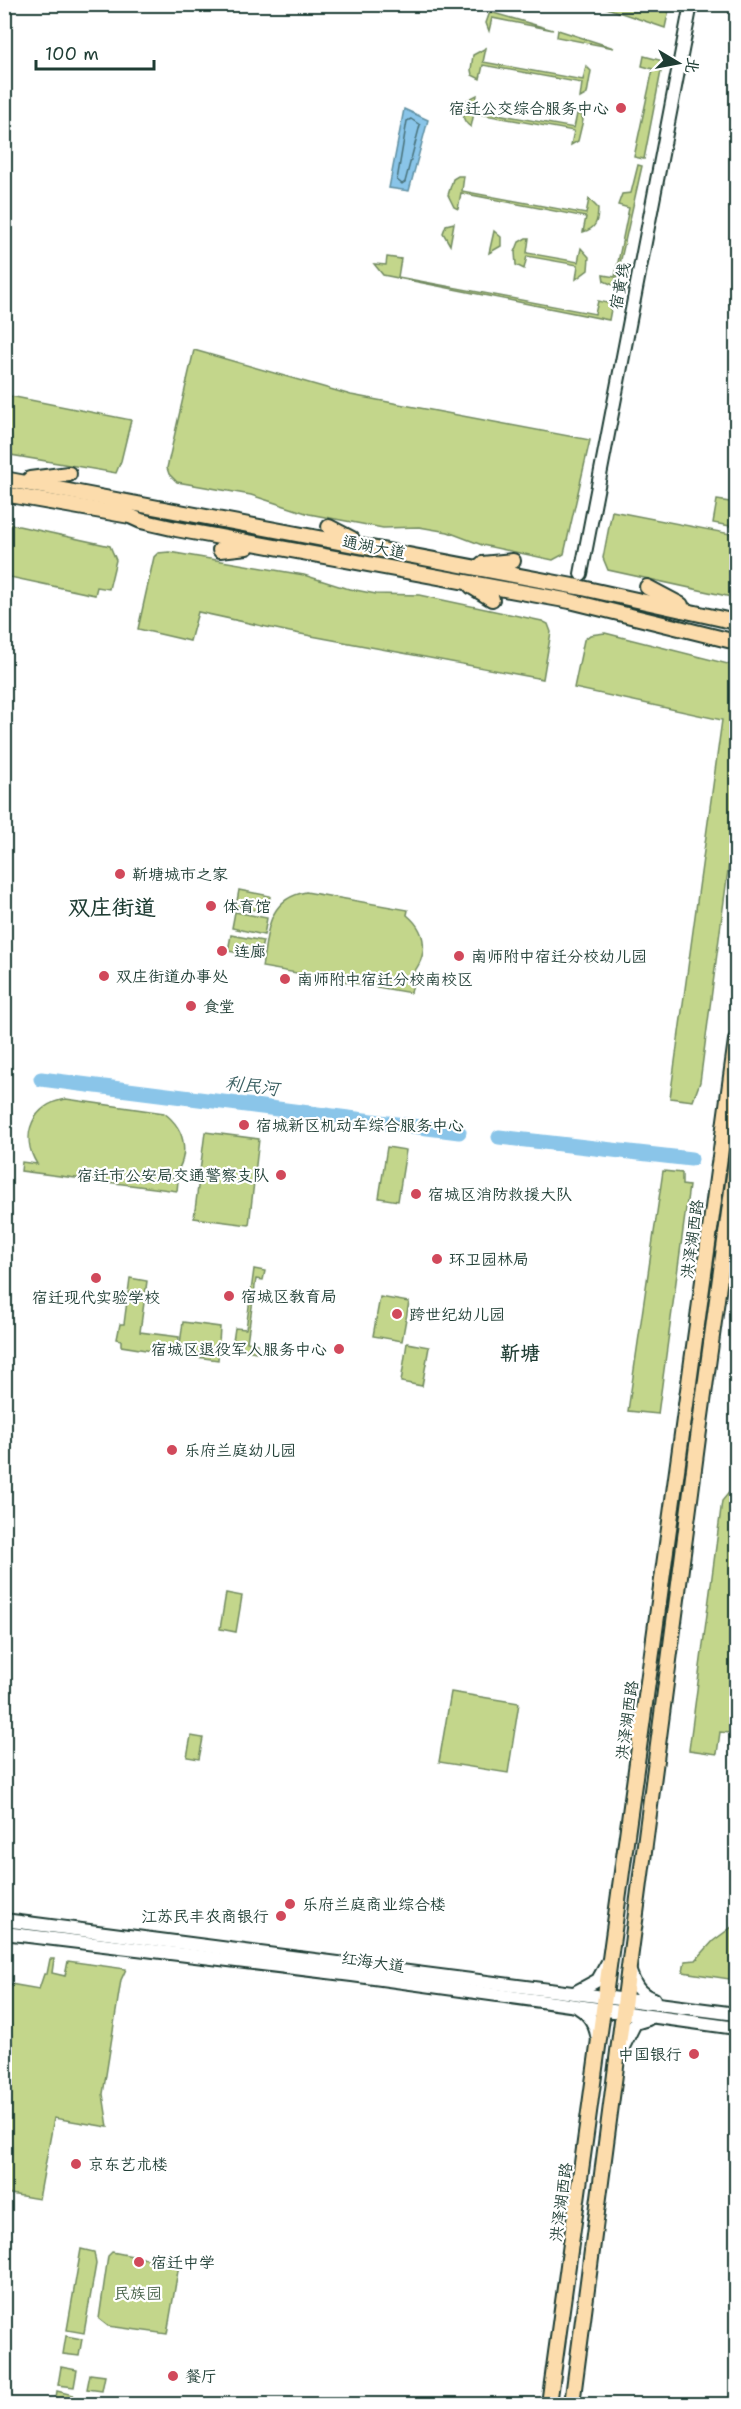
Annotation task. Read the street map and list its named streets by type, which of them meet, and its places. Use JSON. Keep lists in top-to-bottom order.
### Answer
{
  "streets": {
    "main road": [
      "宿黄线",
      "通湖大道",
      "洪泽湖西路",
      "红海大道"
    ]
  },
  "crossings": [
    ["宿黄线", "通湖大道"],
    ["洪泽湖西路", "红海大道"]
  ],
  "districts": ["双庄街道", "靳塘"],
  "water": ["利民河"],
  "parks": ["民族园"],
  "places": [
    "宿迁公交综合服务中心",
    "靳塘城市之家",
    "体育馆",
    "连廊",
    "南师附中宿迁分校幼儿园",
    "双庄街道办事处",
    "南师附中宿迁分校南校区",
    "食堂",
    "宿城新区机动车综合服务中心",
    "宿迁市公安局交通警察支队",
    "宿城区消防救援大队",
    "环卫园林局",
    "宿迁现代实验学校",
    "宿城区教育局",
    "跨世纪幼儿园",
    "宿城区退役军人服务中心",
    "乐府兰庭幼儿园",
    "乐府兰庭商业综合楼",
    "江苏民丰农商银行",
    "中国银行",
    "京东艺术楼",
    "宿迁中学",
    "餐厅"
  ],
  "scale_bar": "100 m",
  "north": "right"
}
